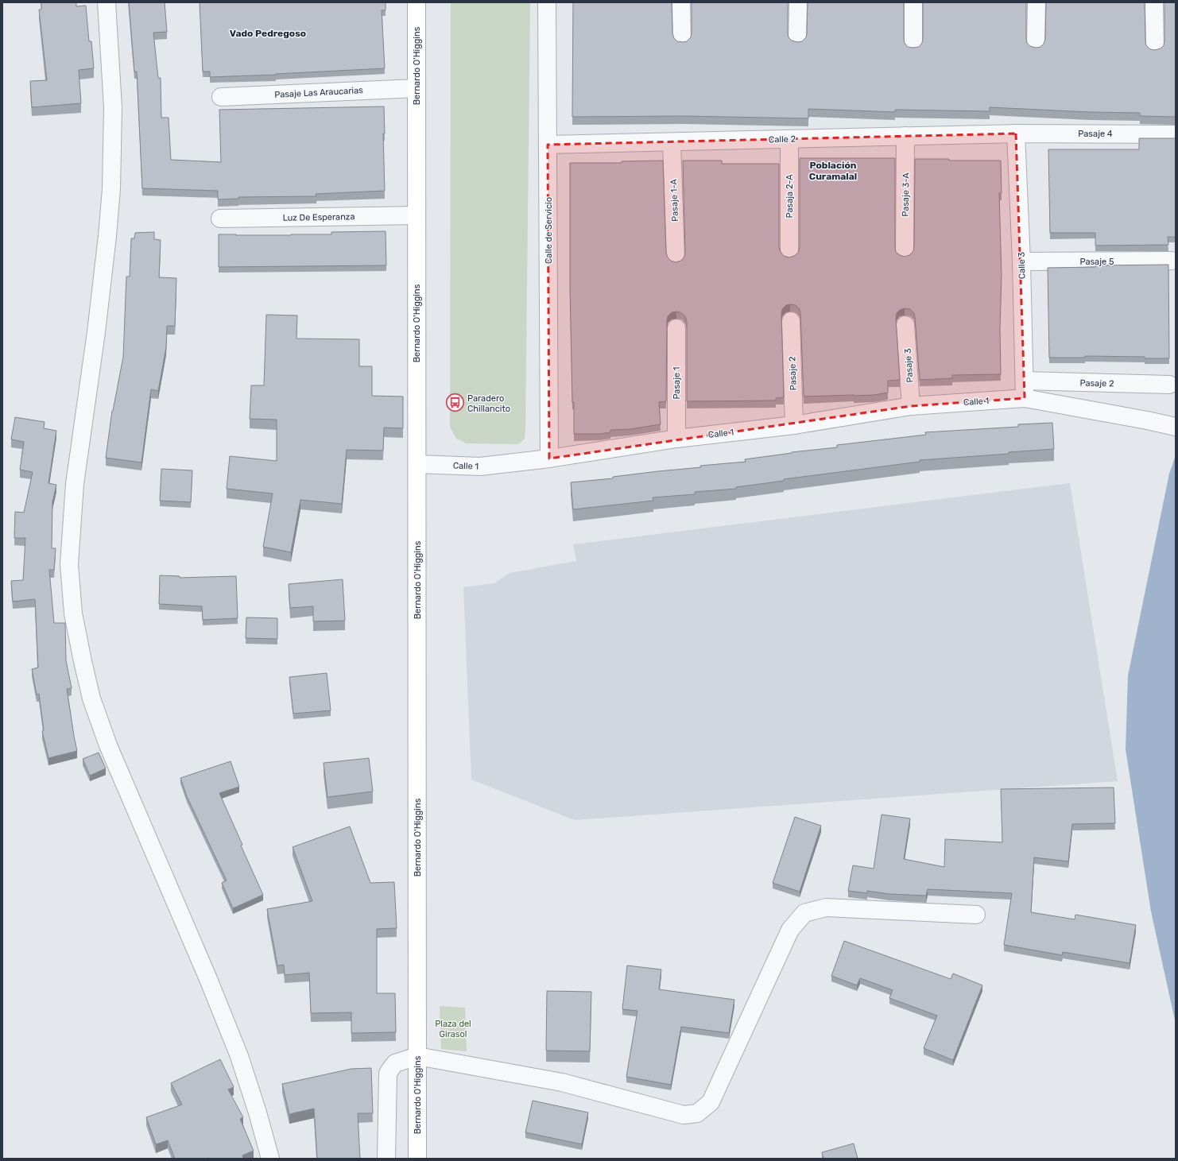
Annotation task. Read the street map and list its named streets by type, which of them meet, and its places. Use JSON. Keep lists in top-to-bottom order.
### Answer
{
  "streets": {
    "main road": ["Bernardo O'Higgins"],
    "street": [
      "Pasaje Las Araucarias",
      "Pasaje 4",
      "Calle 2",
      "Pasaje 3-A",
      "Pasaja 2-A",
      "Pasaje 1-A",
      "Luz De Esperanza",
      "Calle de Servicio",
      "Pasaje 5",
      "Calle 3",
      "Pasaje 3",
      "Pasaje 2",
      "Pasaje 1",
      "Calle 1"
    ]
  },
  "crossings": [
    ["Bernardo O'Higgins", "Pasaje Las Araucarias"],
    ["Bernardo O'Higgins", "Luz De Esperanza"],
    ["Bernardo O'Higgins", "Calle 1"],
    ["Pasaje 4", "Calle 2"],
    ["Pasaje 4", "Calle 3"],
    ["Calle 2", "Pasaje 3-A"],
    ["Calle 2", "Pasaja 2-A"],
    ["Calle 2", "Pasaje 1-A"],
    ["Calle 2", "Calle de Servicio"],
    ["Calle 2", "Calle 3"],
    ["Calle de Servicio", "Calle 1"],
    ["Pasaje 5", "Calle 3"],
    ["Calle 3", "Pasaje 2"],
    ["Calle 3", "Calle 1"],
    ["Pasaje 3", "Calle 1"],
    ["Pasaje 2", "Calle 1"],
    ["Pasaje 1", "Calle 1"]
  ],
  "districts": ["Vado Pedregoso", "Población Curamalal"],
  "parks": ["Plaza del Girasol"],
  "places": {
    "bus stop": ["Paradero Chillancito"]
  }
}
